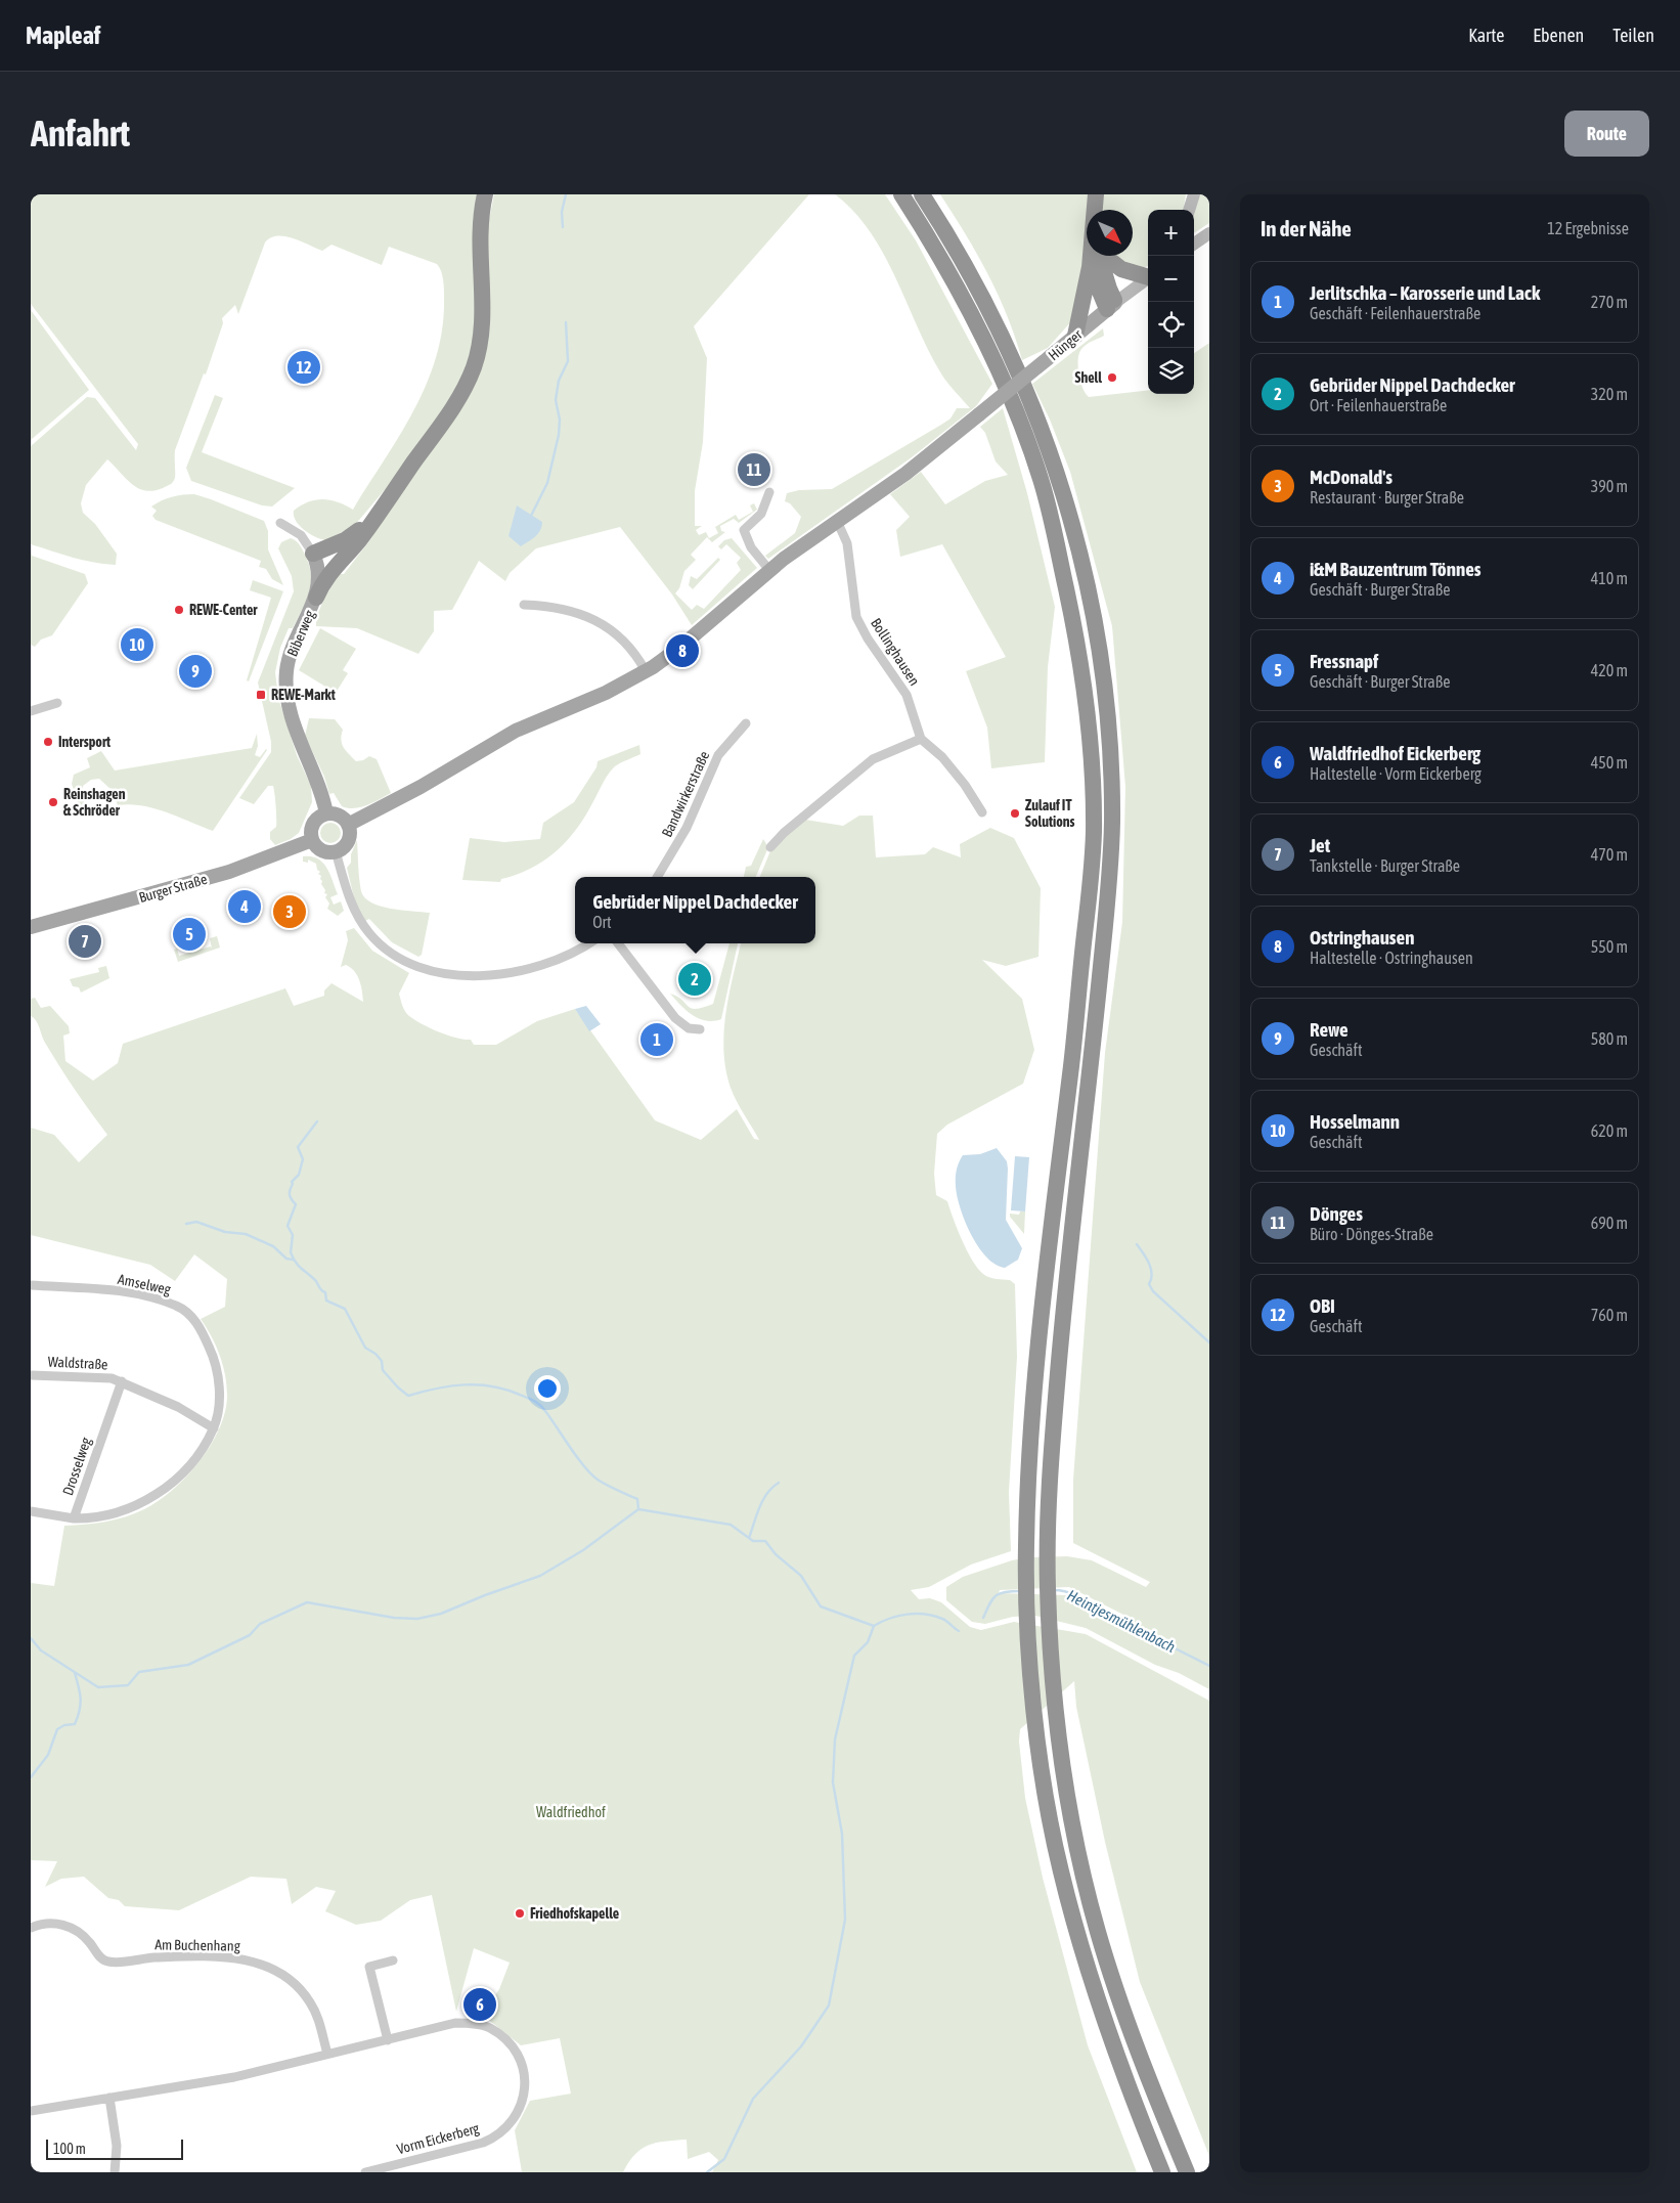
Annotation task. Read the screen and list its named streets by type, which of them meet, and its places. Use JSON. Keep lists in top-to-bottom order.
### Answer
{
  "streets": {
    "main road": ["Hünger", "Biberweg", "Burger Straße"],
    "street": [
      "Bollinghausen",
      "Bandwirkerstraße",
      "Amselweg",
      "Waldstraße",
      "Drosselweg",
      "Am Buchenhang",
      "Vorm Eickerberg"
    ]
  },
  "crossings": [
    ["Hünger", "Biberweg"],
    ["Hünger", "Bollinghausen"],
    ["Hünger", "Burger Straße"],
    ["Biberweg", "Burger Straße"],
    ["Amselweg", "Drosselweg"],
    ["Waldstraße", "Drosselweg"],
    ["Am Buchenhang", "Vorm Eickerberg"]
  ],
  "water": ["Heintjesmühlenbach"],
  "parks": ["Waldfriedhof"],
  "places": {
    "other": [
      "Shell",
      "REWE-Center",
      "Intersport",
      "Reinshagen & Schröder",
      "Zulauf IT Solutions",
      "Friedhofskapelle"
    ],
    "transit": ["REWE-Markt"]
  },
  "scale_bar": "100 m",
  "north": "bottom right",
  "page": {
    "header": "Mapleaf",
    "nav": ["Karte", "Ebenen", "Teilen"],
    "buttons": "Route",
    "title": "Anfahrt",
    "heading": ["In der Nähe", "12 Ergebnisse"],
    "map_buttons": ["+", "−"],
    "list": [
      {
        "mark": "1",
        "name": "Jerlitschka – Karosserie und Lack",
        "note": "Geschäft · Feilenhauerstraße",
        "value": "270 m"
      },
      {
        "mark": "2",
        "name": "Gebrüder Nippel Dachdecker",
        "note": "Ort · Feilenhauerstraße",
        "value": "320 m"
      },
      {
        "mark": "3",
        "name": "McDonald's",
        "note": "Restaurant · Burger Straße",
        "value": "390 m"
      },
      {
        "mark": "4",
        "name": "i&M Bauzentrum Tönnes",
        "note": "Geschäft · Burger Straße",
        "value": "410 m"
      },
      {
        "mark": "5",
        "name": "Fressnapf",
        "note": "Geschäft · Burger Straße",
        "value": "420 m"
      },
      {
        "mark": "6",
        "name": "Waldfriedhof Eickerberg",
        "note": "Haltestelle · Vorm Eickerberg",
        "value": "450 m"
      },
      {
        "mark": "7",
        "name": "Jet",
        "note": "Tankstelle · Burger Straße",
        "value": "470 m"
      },
      {
        "mark": "8",
        "name": "Ostringhausen",
        "note": "Haltestelle · Ostringhausen",
        "value": "550 m"
      },
      {
        "mark": "9",
        "name": "Rewe",
        "note": "Geschäft",
        "value": "580 m"
      },
      {
        "mark": "10",
        "name": "Hosselmann",
        "note": "Geschäft",
        "value": "620 m"
      },
      {
        "mark": "11",
        "name": "Dönges",
        "note": "Büro · Dönges-Straße",
        "value": "690 m"
      },
      {
        "mark": "12",
        "name": "OBI",
        "note": "Geschäft",
        "value": "760 m"
      }
    ],
    "pins": [
      "12",
      "11",
      "10",
      "8",
      "9",
      "4",
      "3",
      "5",
      "7",
      "2",
      "1",
      "6"
    ],
    "popup": ["Gebrüder Nippel Dachdecker", "Ort"],
    "scale": "100 m"
  }
}
